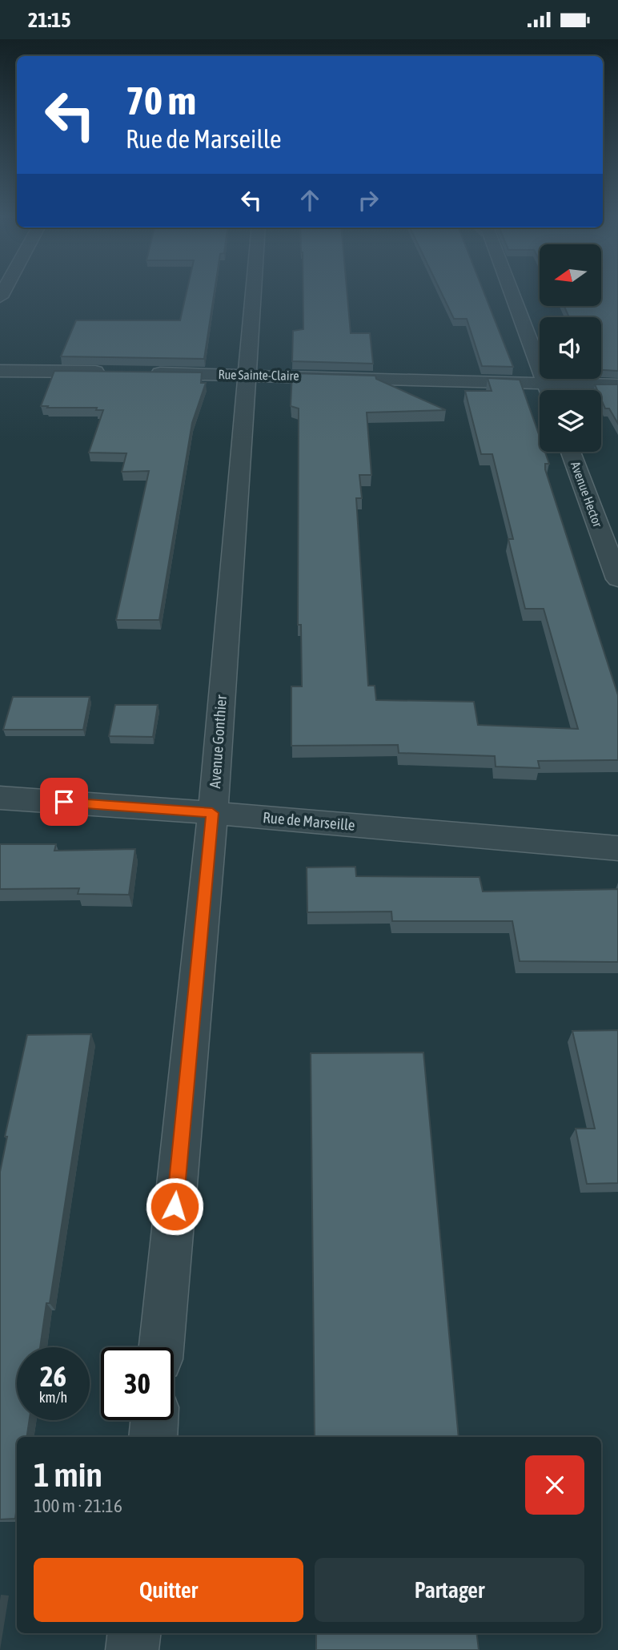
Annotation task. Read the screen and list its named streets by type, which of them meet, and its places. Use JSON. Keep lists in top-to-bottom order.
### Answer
{
  "streets": {
    "street": [
      "Rue Sainte-Claire",
      "Avenue Hector",
      "Avenue Gonthier",
      "Rue de Marseille"
    ]
  },
  "crossings": [
    ["Rue Sainte-Claire", "Avenue Gonthier"],
    ["Avenue Gonthier", "Rue de Marseille"]
  ],
  "north": "left",
  "page": {
    "status": "21:15",
    "turn": ["70 m", "Rue de Marseille"],
    "speed": "26 km/h",
    "limit": "30",
    "heading": ["1 min", "100 m · 21:16"],
    "buttons": ["Quitter", "Partager"]
  }
}
